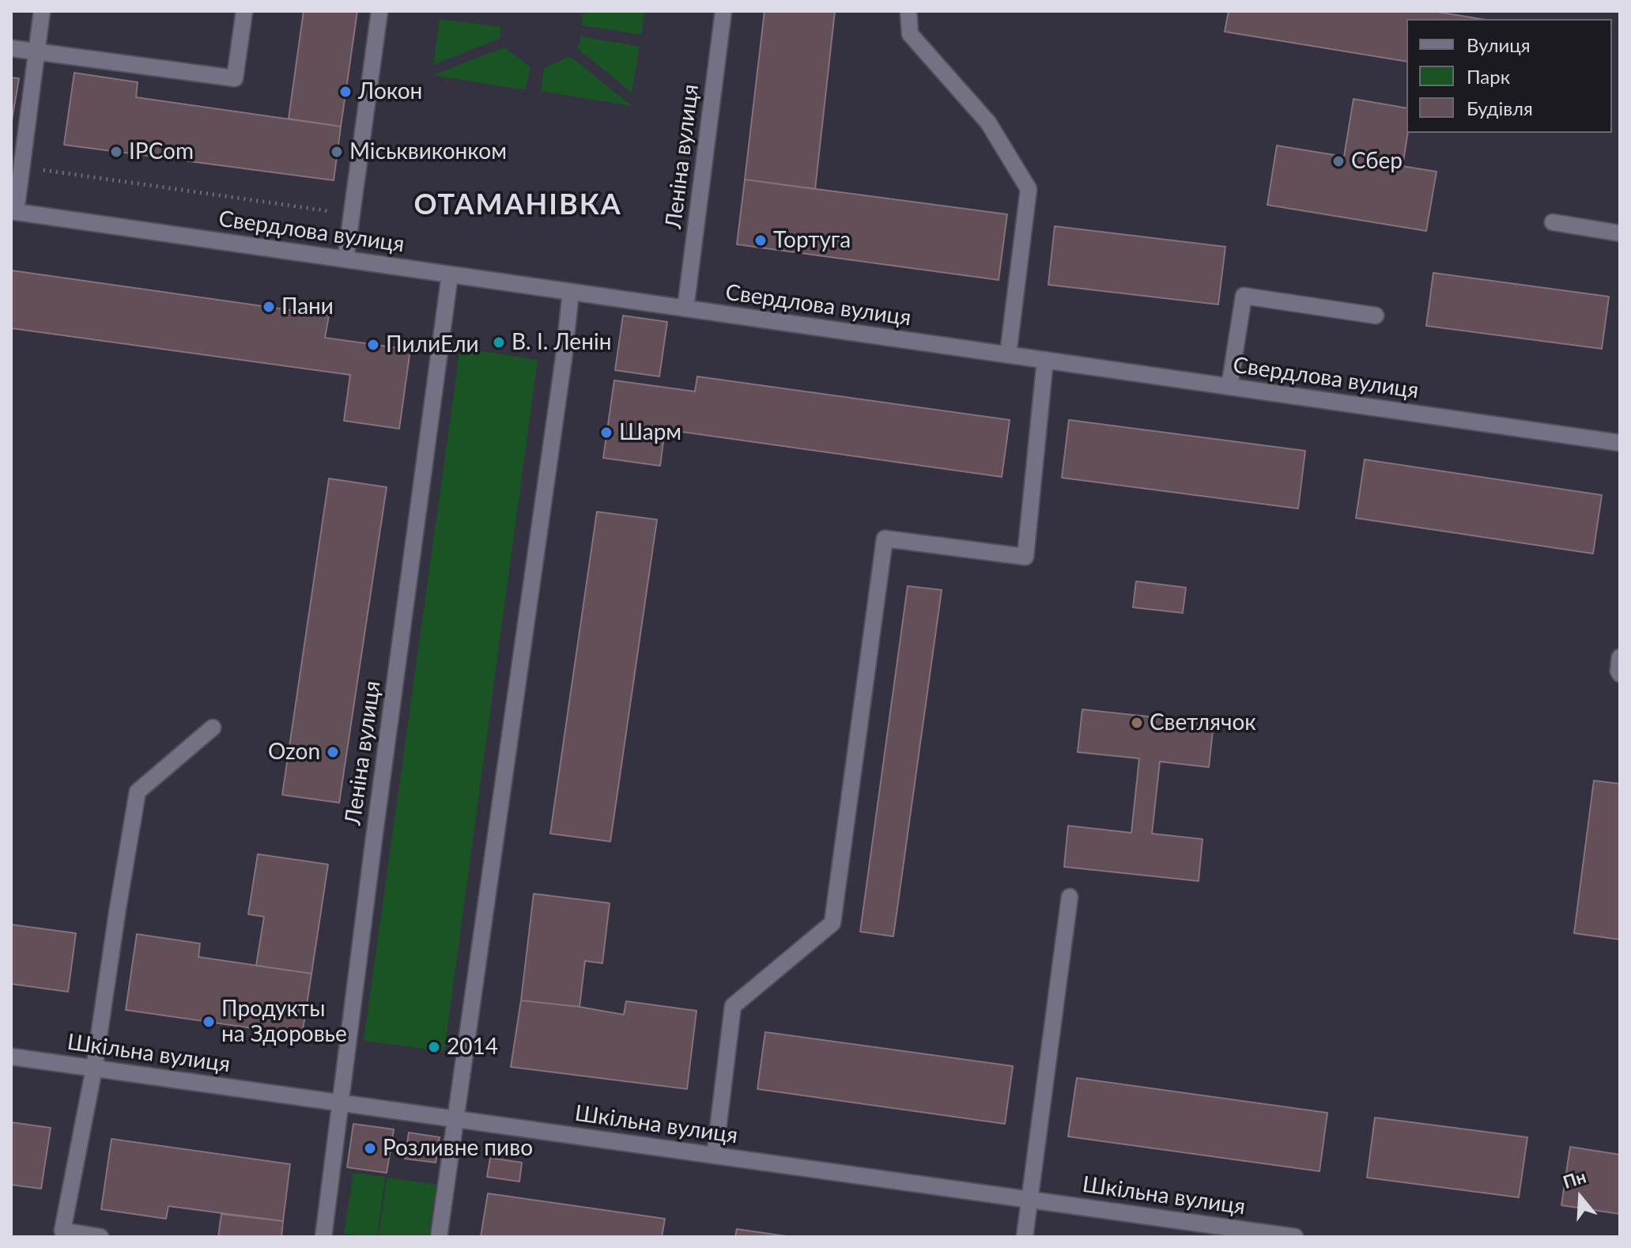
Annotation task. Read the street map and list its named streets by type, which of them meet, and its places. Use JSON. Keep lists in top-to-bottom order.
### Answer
{
  "streets": {
    "street": ["Леніна вулиця", "Свердлова вулиця", "Шкільна вулиця"]
  },
  "crossings": [
    ["Леніна вулиця", "Свердлова вулиця"],
    ["Леніна вулиця", "Шкільна вулиця"]
  ],
  "districts": ["ОТАМАНІВКА"],
  "places": [
    "Локон",
    "IPCom",
    "Міськвиконком",
    "Сбер",
    "Тортуга",
    "Пани",
    "В. І. Ленін",
    "ПилиЕли",
    "Шарм",
    "Светлячок",
    "Ozon",
    "Продукты на Здоровье",
    "2014",
    "Розливне пиво"
  ],
  "legend": ["Вулиця", "Парк", "Будівля"],
  "north": "top"
}
